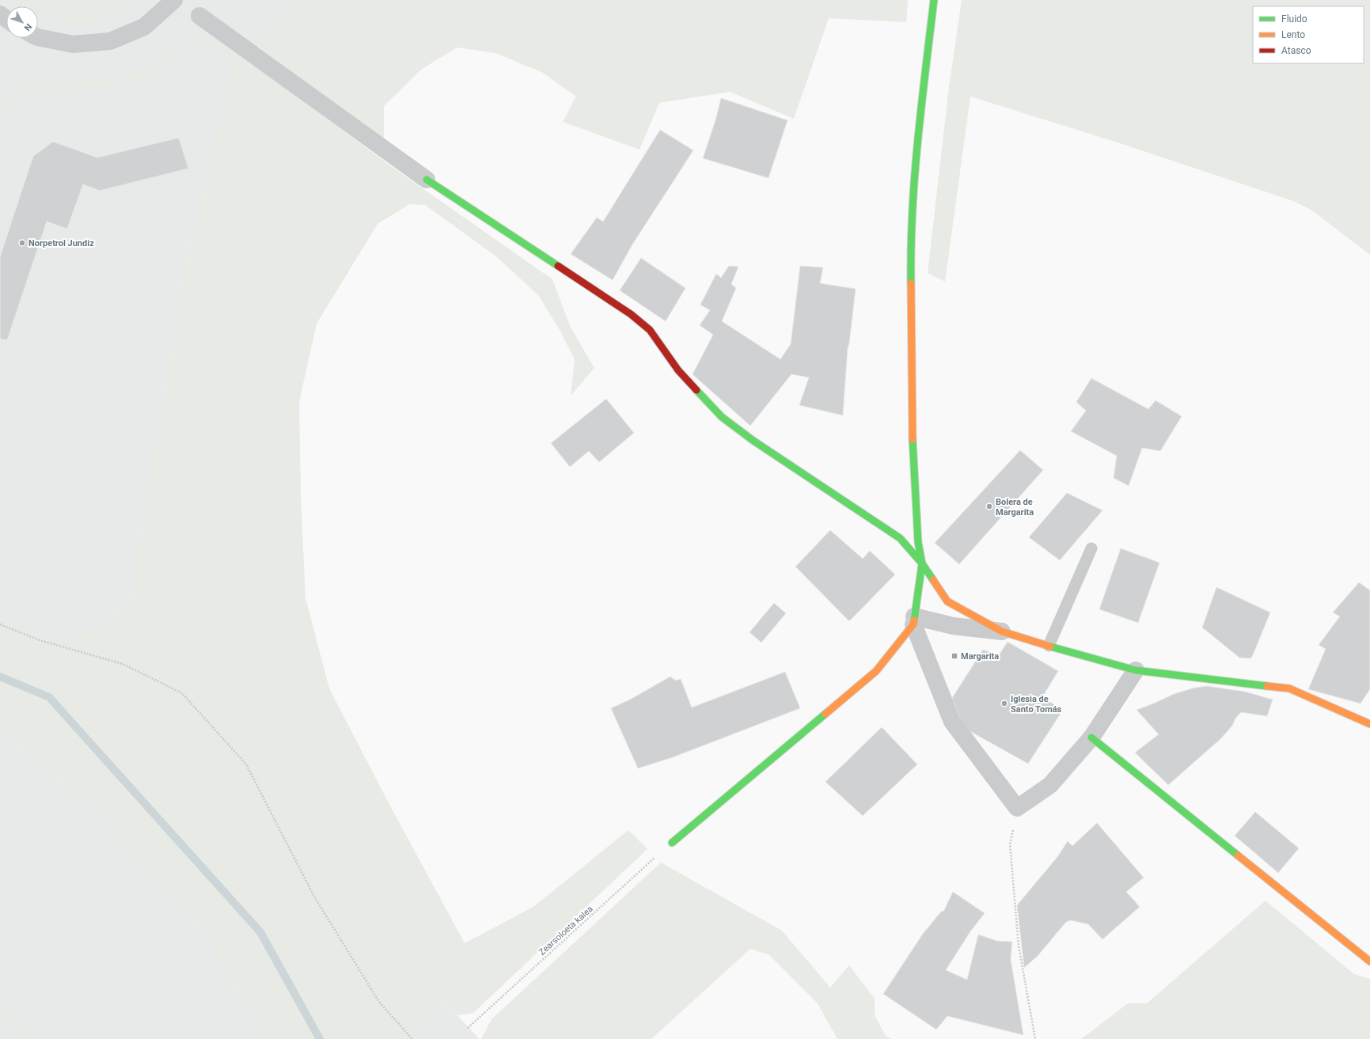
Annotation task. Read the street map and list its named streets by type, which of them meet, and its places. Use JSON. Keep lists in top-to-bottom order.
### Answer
{
  "streets": {
    "path": ["Zearsoloeta kalea"]
  },
  "places": {
    "other": ["Norpetrol Jundiz", "Bolera de Margarita", "Iglesia de Santo Tomás"],
    "transit": ["Margarita"]
  },
  "legend": ["Fluido", "Lento", "Atasco"],
  "north": "bottom right"
}
